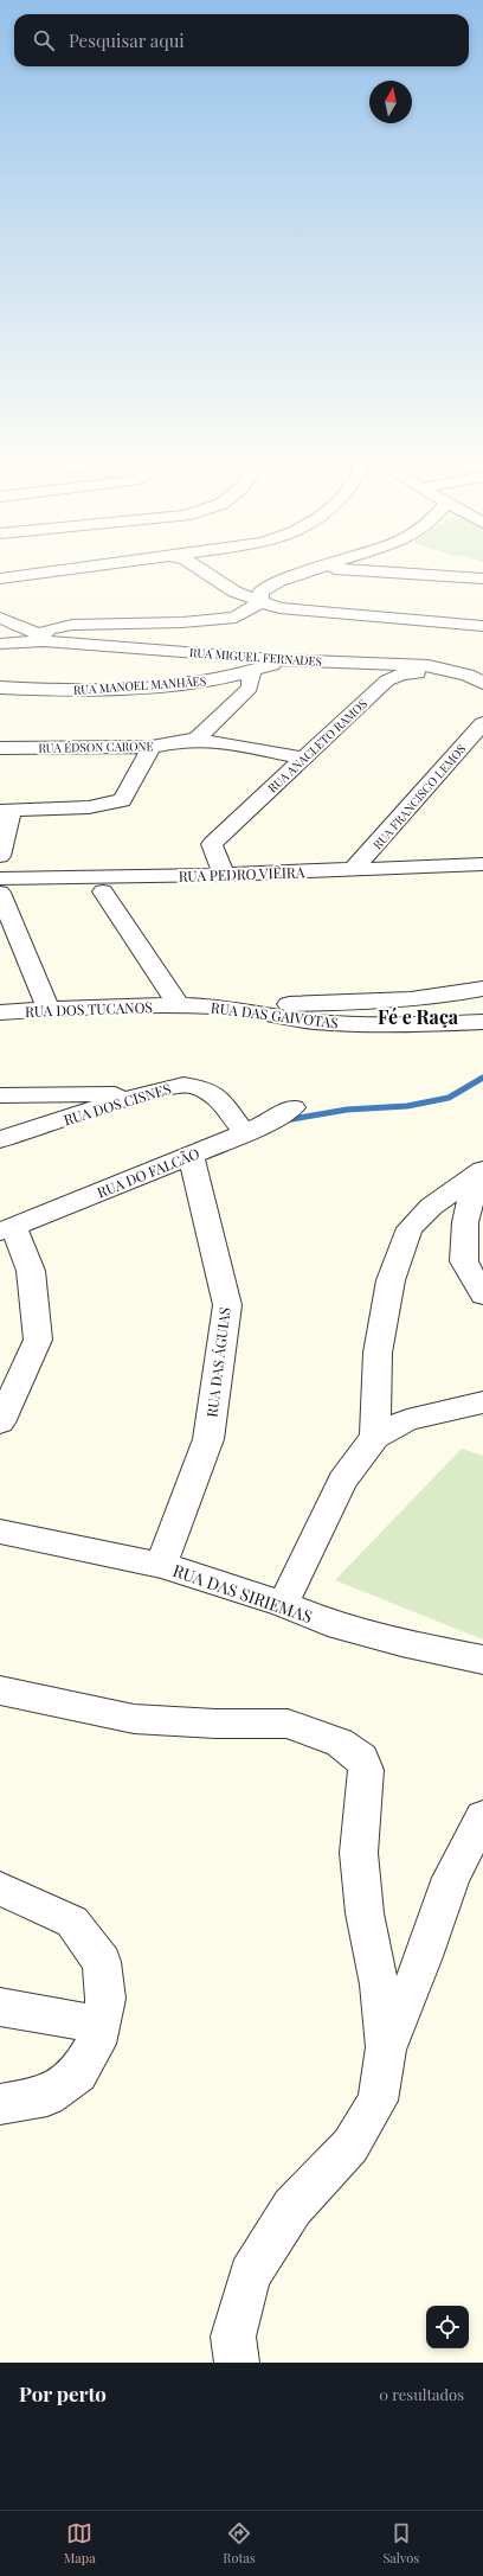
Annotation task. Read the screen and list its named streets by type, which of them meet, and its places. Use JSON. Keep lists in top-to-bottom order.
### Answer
{
  "streets": {
    "street": [
      "RUA MIGUEL FERNADES",
      "RUA MANOEL MANHÃES",
      "RUA ANACLETO RAMOS",
      "RUA ÉDSON CARONE",
      "RUA FRANCISCO LEMOS",
      "RUA PEDRO VIÊIRA",
      "RUA DOS TUCANOS",
      "RUA DAS GAIVOTAS",
      "RUA DOS CISNES",
      "RUA DO FALCÃO",
      "RUA DAS ÁGUIAS",
      "RUA DAS SIRIEMAS"
    ]
  },
  "crossings": [
    ["RUA MIGUEL FERNADES", "RUA MANOEL MANHÃES"],
    ["RUA MIGUEL FERNADES", "RUA ANACLETO RAMOS"],
    ["RUA ANACLETO RAMOS", "RUA ÉDSON CARONE"],
    ["RUA ANACLETO RAMOS", "RUA PEDRO VIÊIRA"],
    ["RUA FRANCISCO LEMOS", "RUA PEDRO VIÊIRA"],
    ["RUA DOS TUCANOS", "RUA DAS GAIVOTAS"],
    ["RUA DOS CISNES", "RUA DO FALCÃO"],
    ["RUA DO FALCÃO", "RUA DAS ÁGUIAS"],
    ["RUA DAS ÁGUIAS", "RUA DAS SIRIEMAS"]
  ],
  "districts": ["Fé e Raça"],
  "north": "top",
  "page": {
    "search": "Pesquisar aqui",
    "heading": ["Por perto", "0 resultados"],
    "nav": ["Mapa", "Rotas", "Salvos"]
  }
}
